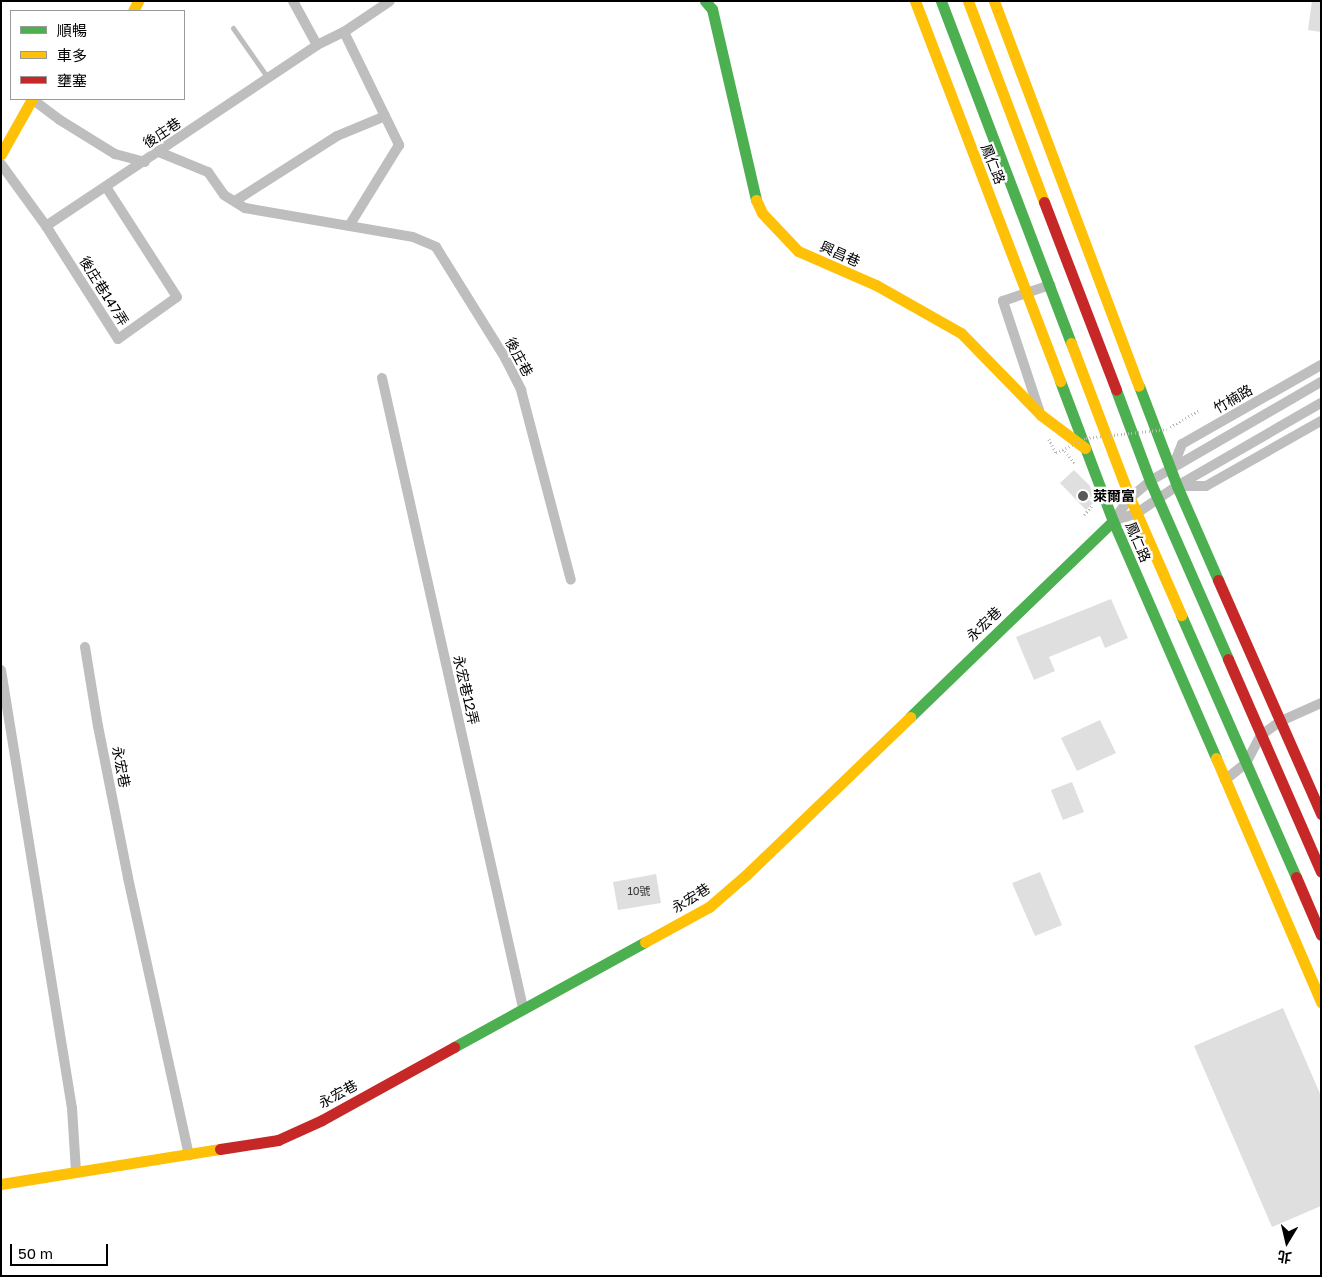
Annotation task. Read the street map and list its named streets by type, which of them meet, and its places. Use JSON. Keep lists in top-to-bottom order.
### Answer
{
  "streets": {
    "main road": ["鳳仁路", "興昌巷", "永宏巷"],
    "street": [
      "後庄巷",
      "後庄巷147弄",
      "竹楠路",
      "永宏巷12弄"
    ]
  },
  "crossings": [
    ["後庄巷", "後庄巷147弄"],
    ["鳳仁路", "興昌巷"],
    ["鳳仁路", "永宏巷"],
    ["永宏巷", "永宏巷12弄"]
  ],
  "places": ["萊爾富"],
  "house_numbers": ["10號"],
  "legend": ["順暢", "車多", "壅塞"],
  "scale_bar": "50 m",
  "north": "bottom"
}
